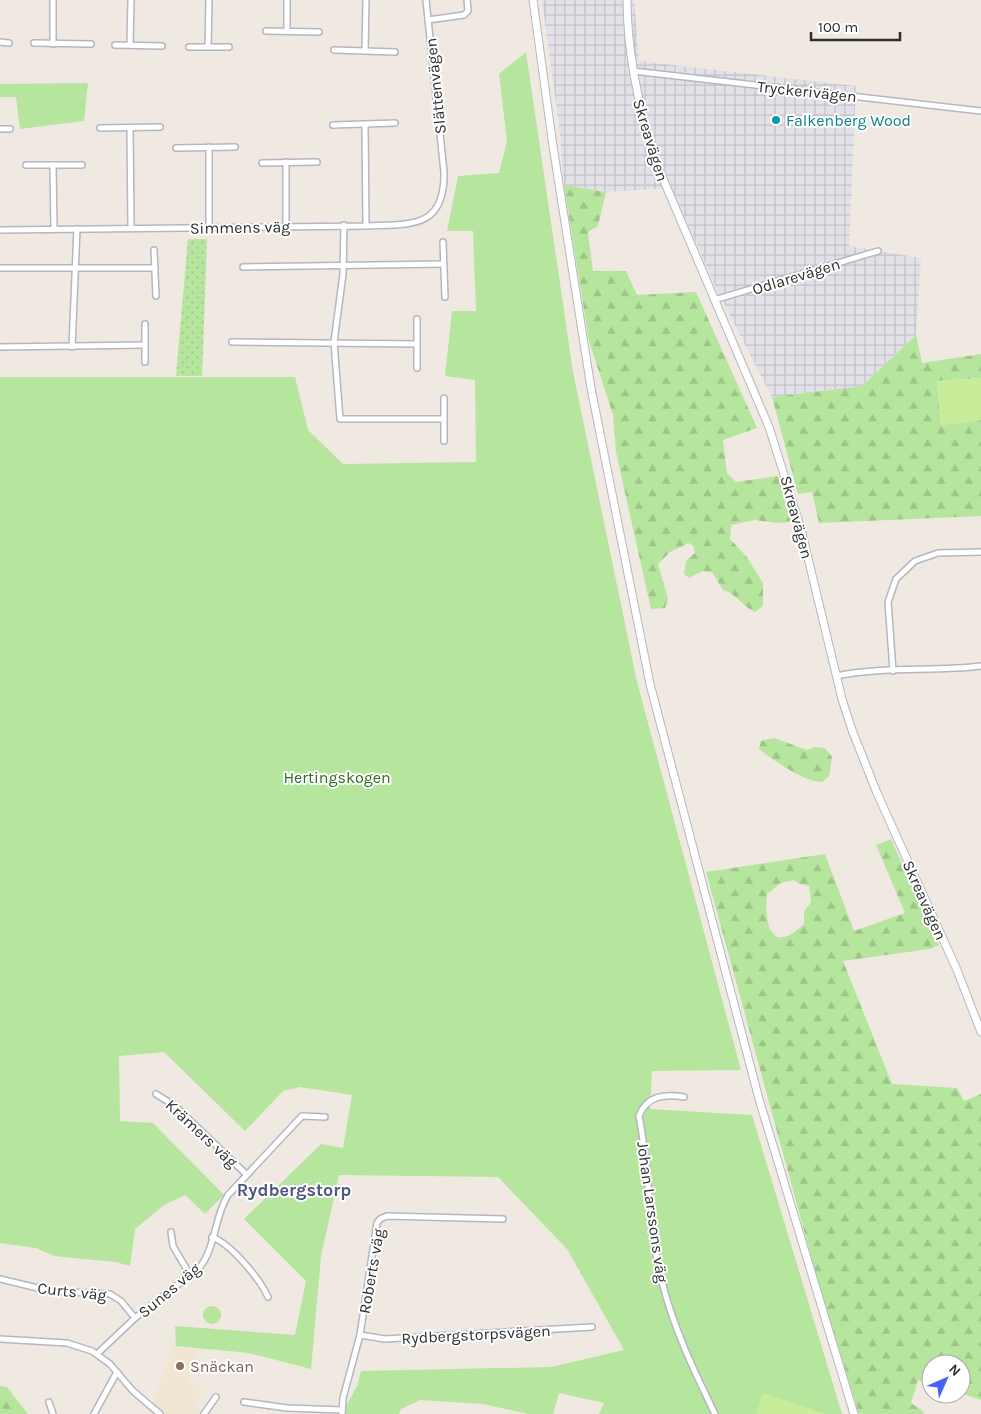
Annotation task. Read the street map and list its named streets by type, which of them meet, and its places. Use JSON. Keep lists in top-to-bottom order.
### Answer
{
  "streets": {
    "main road": ["Skreavägen"],
    "street": [
      "Slättenvägen",
      "Tryckerivägen",
      "Simmens väg",
      "Odlarevägen",
      "Krämers väg",
      "Johan Larssons väg",
      "Roberts väg",
      "Sunes väg",
      "Curts väg",
      "Rydbergstorpsvägen"
    ]
  },
  "crossings": [
    ["Slättenvägen", "Simmens väg"],
    ["Tryckerivägen", "Skreavägen"],
    ["Skreavägen", "Odlarevägen"],
    ["Krämers väg", "Sunes väg"],
    ["Roberts väg", "Rydbergstorpsvägen"],
    ["Sunes väg", "Curts väg"]
  ],
  "districts": ["Rydbergstorp"],
  "parks": ["Hertingskogen"],
  "places": ["Falkenberg Wood", "Snäckan"],
  "scale_bar": "100 m",
  "north": "top right"
}
